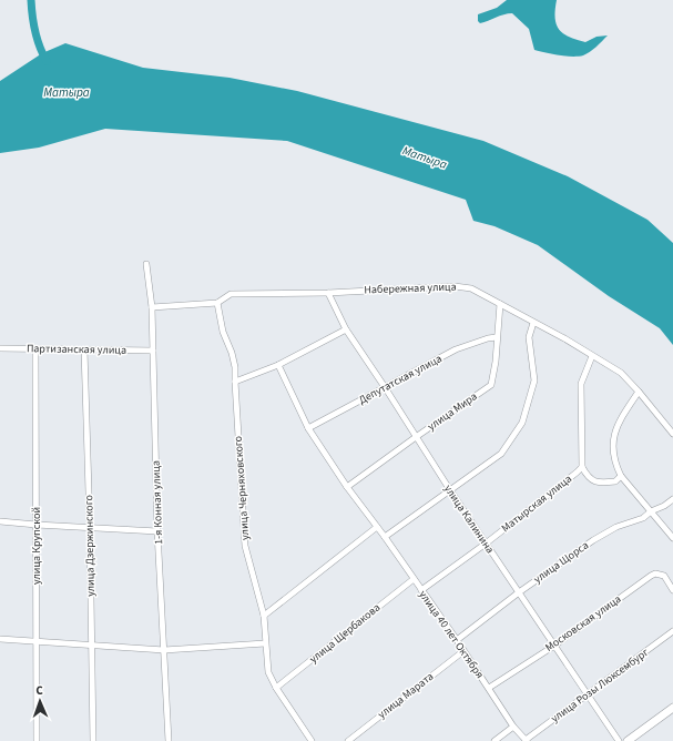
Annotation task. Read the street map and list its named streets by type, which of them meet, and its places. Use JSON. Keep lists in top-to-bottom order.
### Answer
{
  "streets": {
    "street": [
      "Набережная улица",
      "Партизанская улица",
      "Депутатская улица",
      "улица Мира",
      "улица Черняховского",
      "1-я Конная улица",
      "Матырская улица",
      "улица Калинина",
      "улица Крупской",
      "улица Дзержинского",
      "улица Щорса",
      "Московская улица",
      "улица Щербакова",
      "улица 40 лет Октября",
      "улица Розы Люксембург",
      "улица Марата"
    ]
  },
  "crossings": [
    ["Набережная улица", "улица Мира"],
    ["Набережная улица", "улица Черняховского"],
    ["Набережная улица", "1-я Конная улица"],
    ["Набережная улица", "Матырская улица"],
    ["Набережная улица", "улица Калинина"],
    ["Партизанская улица", "1-я Конная улица"],
    ["Партизанская улица", "улица Крупской"],
    ["Партизанская улица", "улица Дзержинского"],
    ["Депутатская улица", "улица Мира"],
    ["Депутатская улица", "улица Калинина"],
    ["Депутатская улица", "улица 40 лет Октября"],
    ["улица Мира", "улица Калинина"],
    ["улица Мира", "улица 40 лет Октября"],
    ["улица Черняховского", "улица Щербакова"],
    ["Матырская улица", "улица Калинина"],
    ["Матырская улица", "улица 40 лет Октября"],
    ["улица Калинина", "улица Щорса"],
    ["улица Калинина", "Московская улица"],
    ["улица Калинина", "улица Розы Люксембург"],
    ["улица Щорса", "улица 40 лет Октября"],
    ["Московская улица", "улица 40 лет Октября"],
    ["улица Щербакова", "улица 40 лет Октября"],
    ["улица 40 лет Октября", "улица Розы Люксембург"],
    ["улица 40 лет Октября", "улица Марата"]
  ],
  "water": ["Матыра"],
  "north": "top"
}
